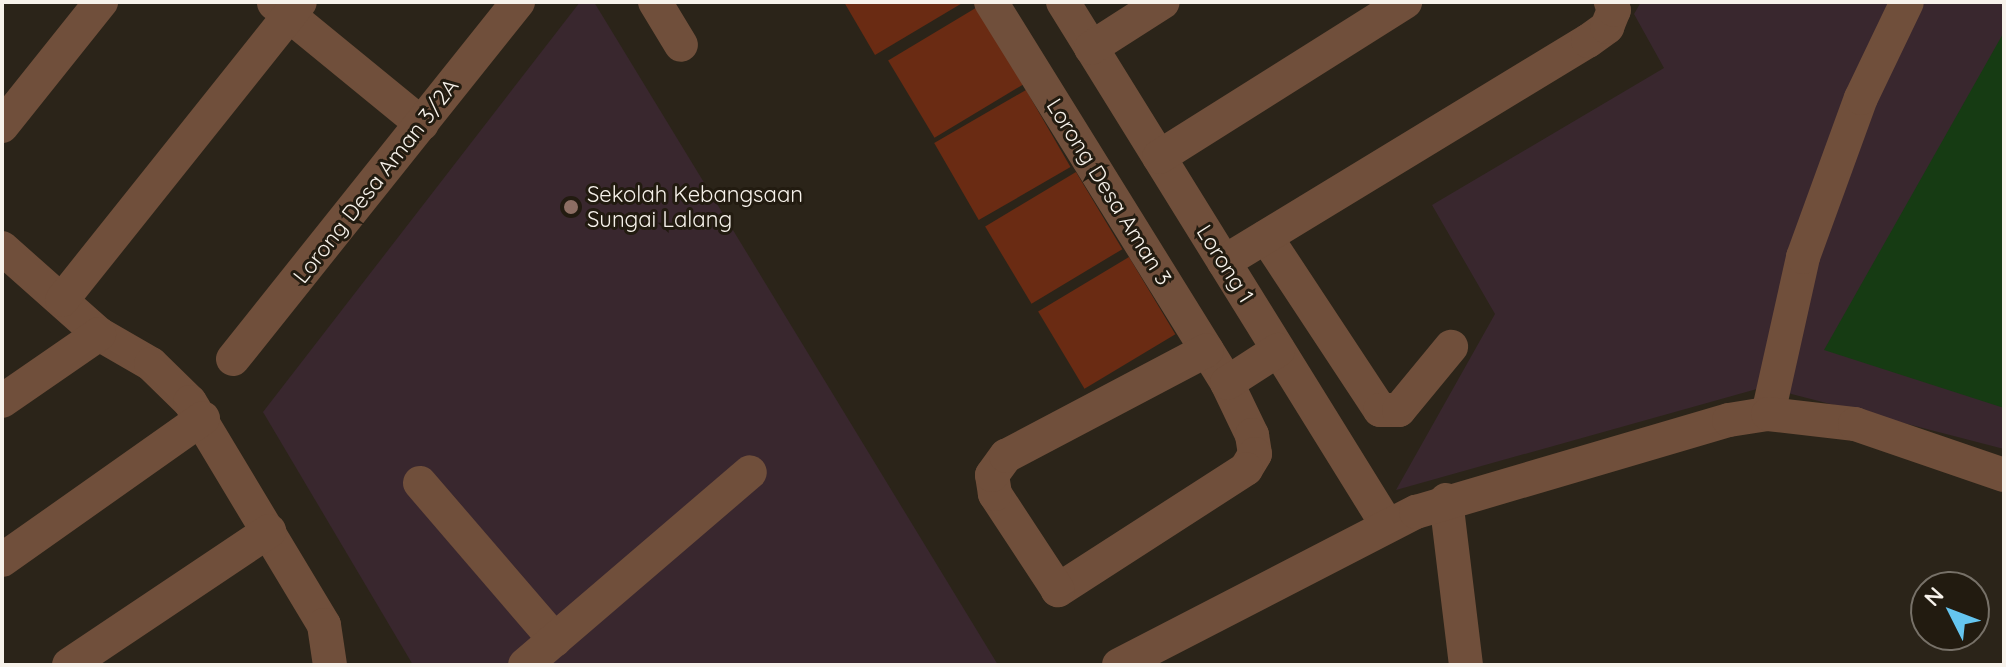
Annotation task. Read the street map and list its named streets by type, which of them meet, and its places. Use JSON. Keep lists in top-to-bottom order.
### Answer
{
  "streets": {
    "street": ["Lorong Desa Aman 3/2A", "Lorong Desa Aman 3", "Lorong 1"]
  },
  "places": ["Sekolah Kebangsaan Sungai Lalang"],
  "north": "top left"
}
